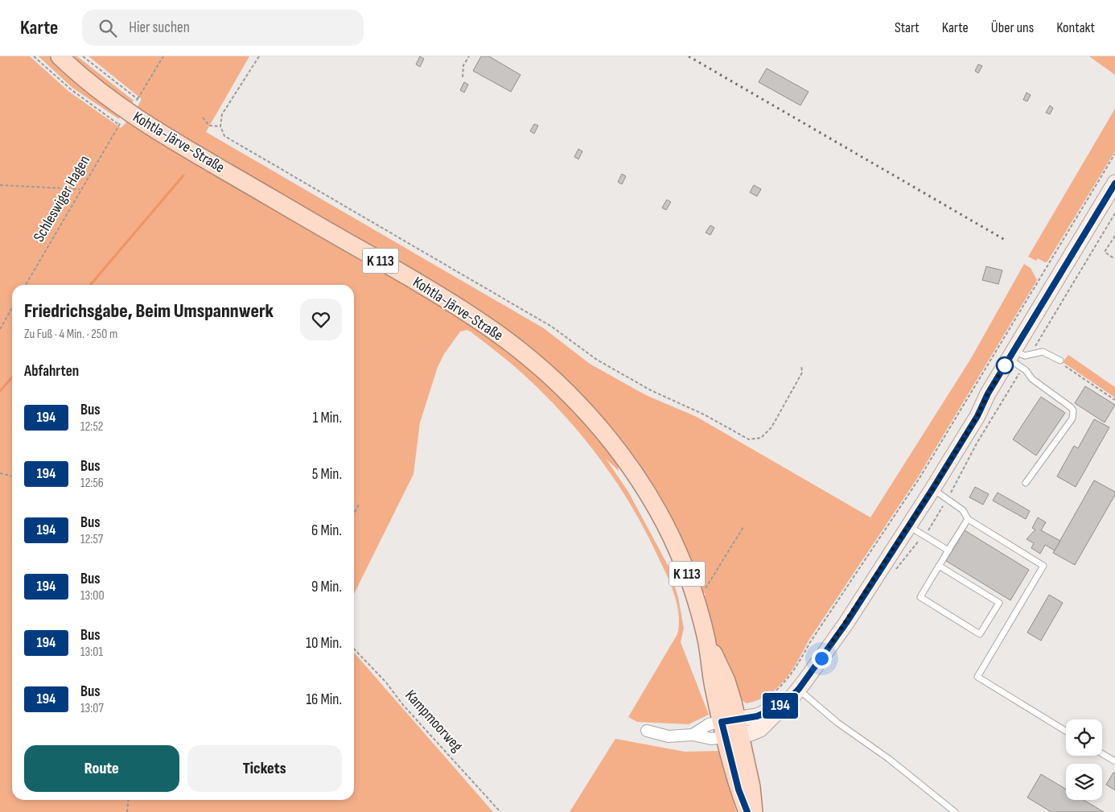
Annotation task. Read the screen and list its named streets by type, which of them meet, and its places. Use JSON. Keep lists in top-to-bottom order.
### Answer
{
  "streets": {
    "main road": ["Kohtla-Järve-Straße", "K 113"],
    "path": ["Schleswiger Hagen", "Kampmoorweg"]
  },
  "lines": ["bus line 194"],
  "page": {
    "header": "Karte",
    "search": "Hier suchen",
    "nav": [
      "Start",
      "Karte",
      "Über uns",
      "Kontakt"
    ],
    "on_map": "194",
    "heading": [
      ["Friedrichsgabe, Beim Umspannwerk", "Zu Fuß · 4 Min. · 250 m"],
      "Abfahrten"
    ],
    "list": [
      {
        "mark": "194",
        "name": "Bus",
        "note": "12:52",
        "value": "1 Min."
      },
      {
        "mark": "194",
        "name": "Bus",
        "note": "12:56",
        "value": "5 Min."
      },
      {
        "mark": "194",
        "name": "Bus",
        "note": "12:57",
        "value": "6 Min."
      },
      {
        "mark": "194",
        "name": "Bus",
        "note": "13:00",
        "value": "9 Min."
      },
      {
        "mark": "194",
        "name": "Bus",
        "note": "13:01",
        "value": "10 Min."
      },
      {
        "mark": "194",
        "name": "Bus",
        "note": "13:07",
        "value": "16 Min."
      }
    ],
    "buttons": ["Route", "Tickets"]
  }
}
